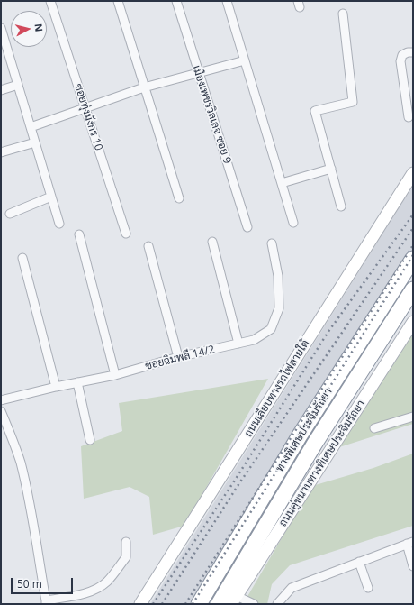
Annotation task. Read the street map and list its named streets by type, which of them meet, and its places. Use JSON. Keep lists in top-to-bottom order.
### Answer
{
  "streets": {
    "highway": ["ทางพิเศษประจิมรัถยา"],
    "main road": ["ถนนเลียบทางรถไฟสายใต้", "ถนนคู่ขนานทางพิเศษประจิมรัถยา"],
    "street": ["เมืองเพชรวิลเลจ ซอย 9", "ซอยทุ่งมังกร 10", "ซอยฉิมพลี 14/2"]
  },
  "scale_bar": "50 m",
  "north": "right"
}
